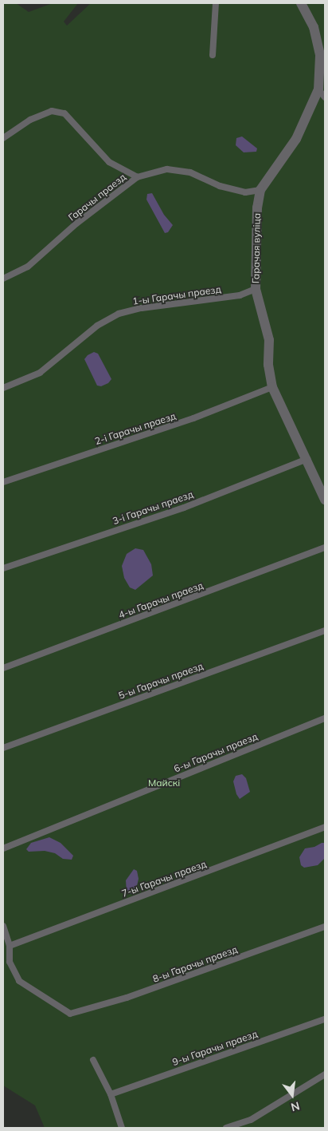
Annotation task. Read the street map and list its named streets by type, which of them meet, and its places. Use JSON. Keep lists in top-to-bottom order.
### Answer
{
  "streets": {
    "street": ["Гарачая вуліца"],
    "lane": [
      "Гарачы праезд",
      "1-ы Гарачы праезд",
      "2-і Гарачы праезд",
      "3-і Гарачы праезд",
      "4-ы Гарачы праезд",
      "5-ы Гарачы праезд",
      "6-ы Гарачы праезд",
      "7-ы Гарачы праезд",
      "8-ы Гарачы праезд",
      "9-ы Гарачы праезд"
    ]
  },
  "crossings": [
    ["Гарачы праезд", "Гарачая вуліца"],
    ["Гарачая вуліца", "1-ы Гарачы праезд"],
    ["Гарачая вуліца", "2-і Гарачы праезд"],
    ["Гарачая вуліца", "3-і Гарачы праезд"],
    ["7-ы Гарачы праезд", "8-ы Гарачы праезд"]
  ],
  "parks": ["Майскі"],
  "north": "bottom"
}
